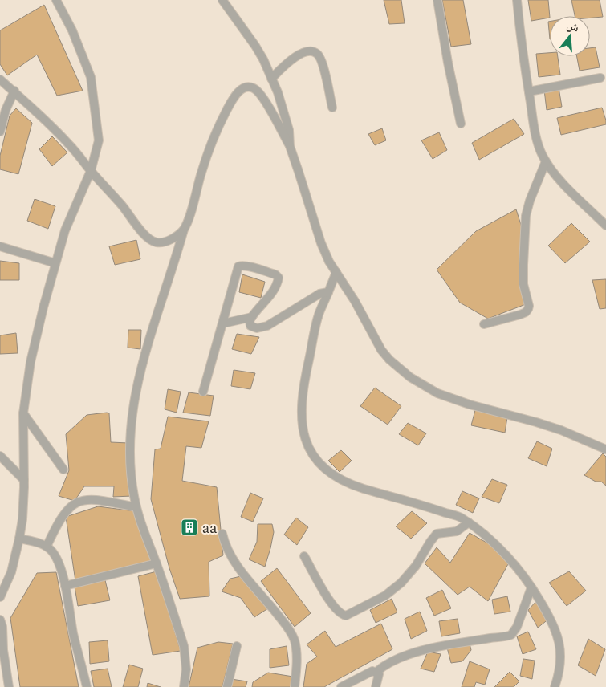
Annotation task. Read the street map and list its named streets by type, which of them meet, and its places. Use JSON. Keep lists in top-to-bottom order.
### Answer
{
  "places": {
    "building": ["aa"]
  },
  "north": "top"
}
